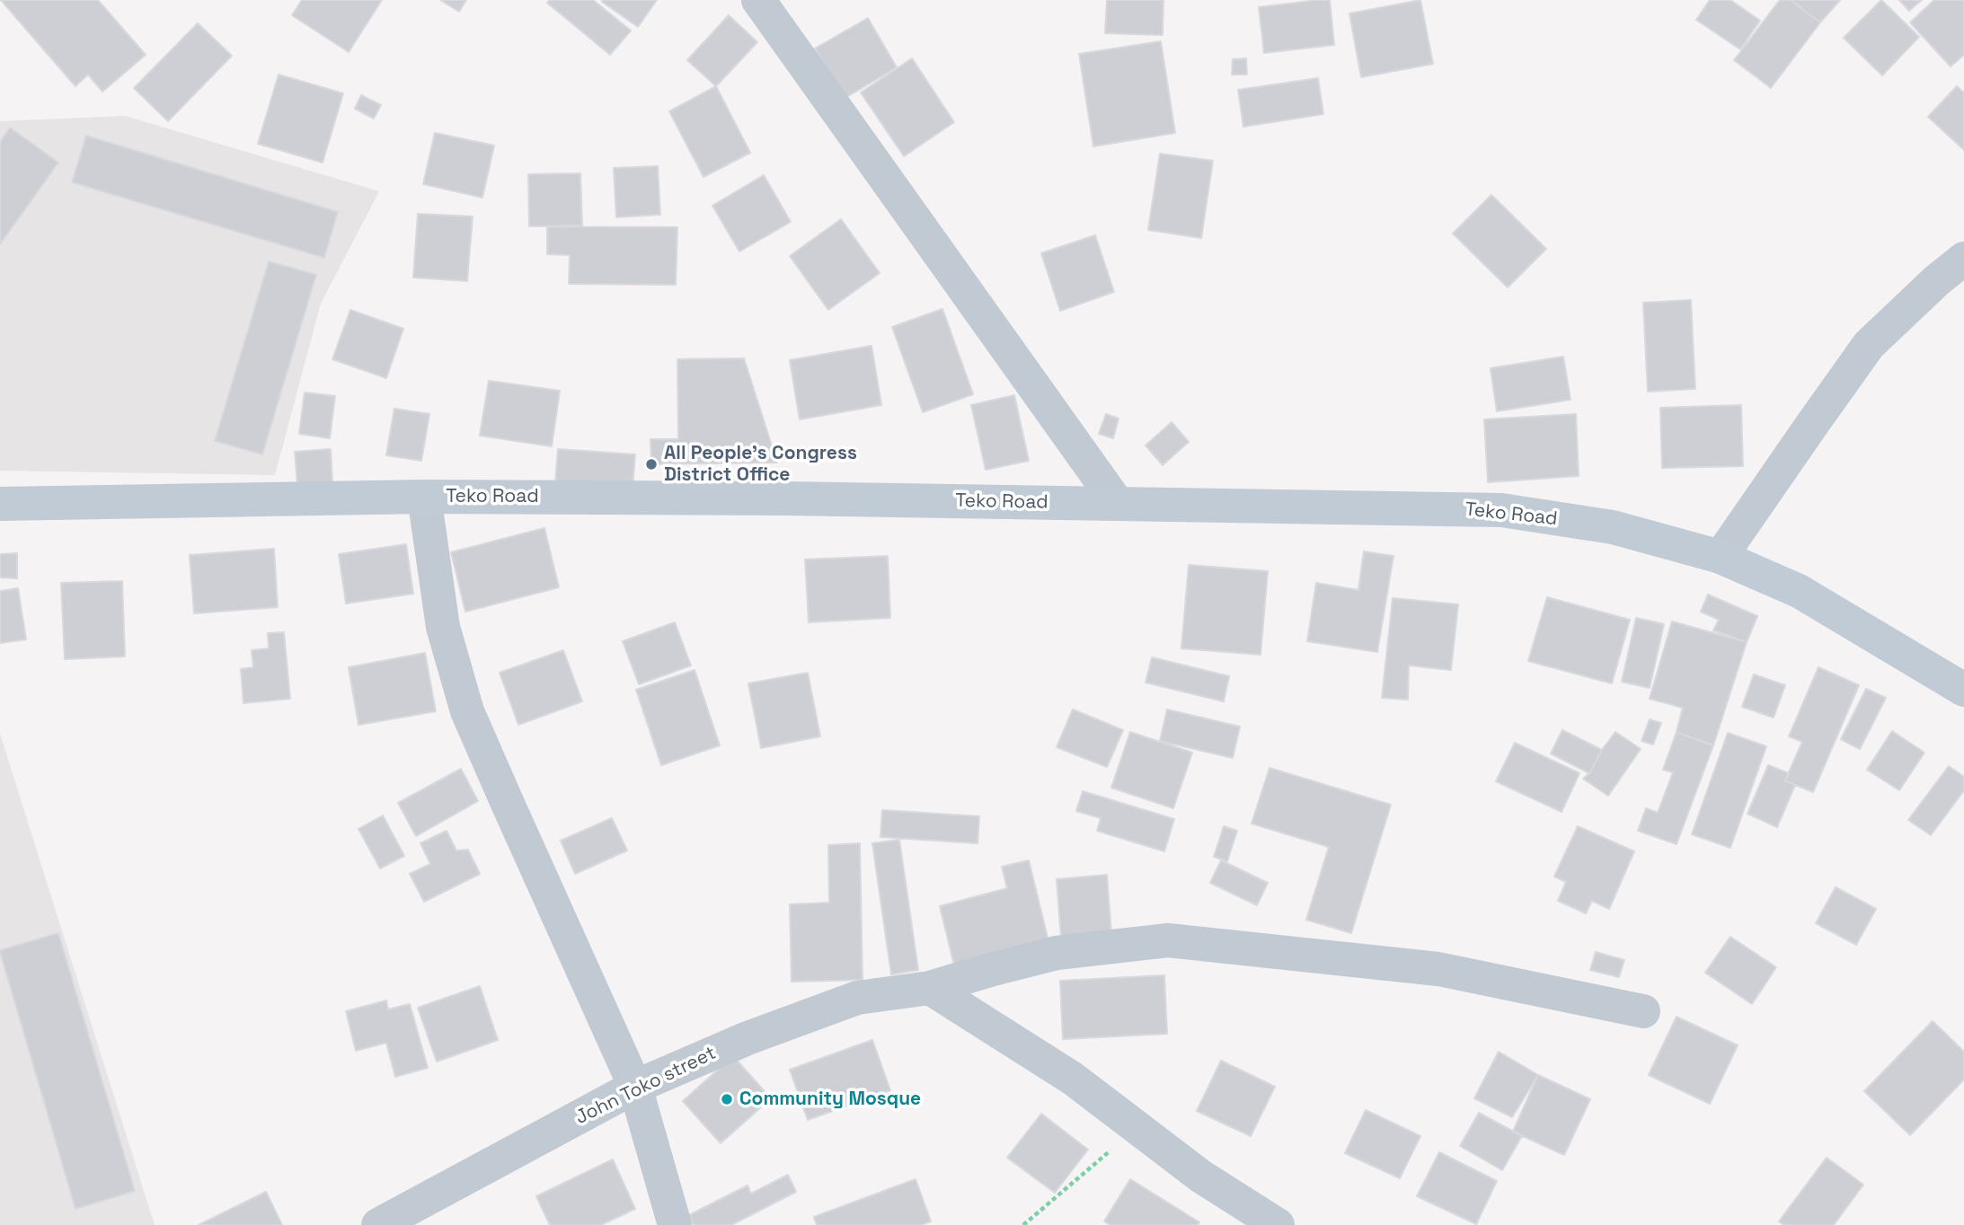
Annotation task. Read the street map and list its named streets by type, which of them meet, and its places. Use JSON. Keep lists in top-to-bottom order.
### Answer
{
  "streets": {
    "street": ["Teko Road", "John Toko street"]
  },
  "places": ["All People's Congress District Office", "Community Mosque"]
}
